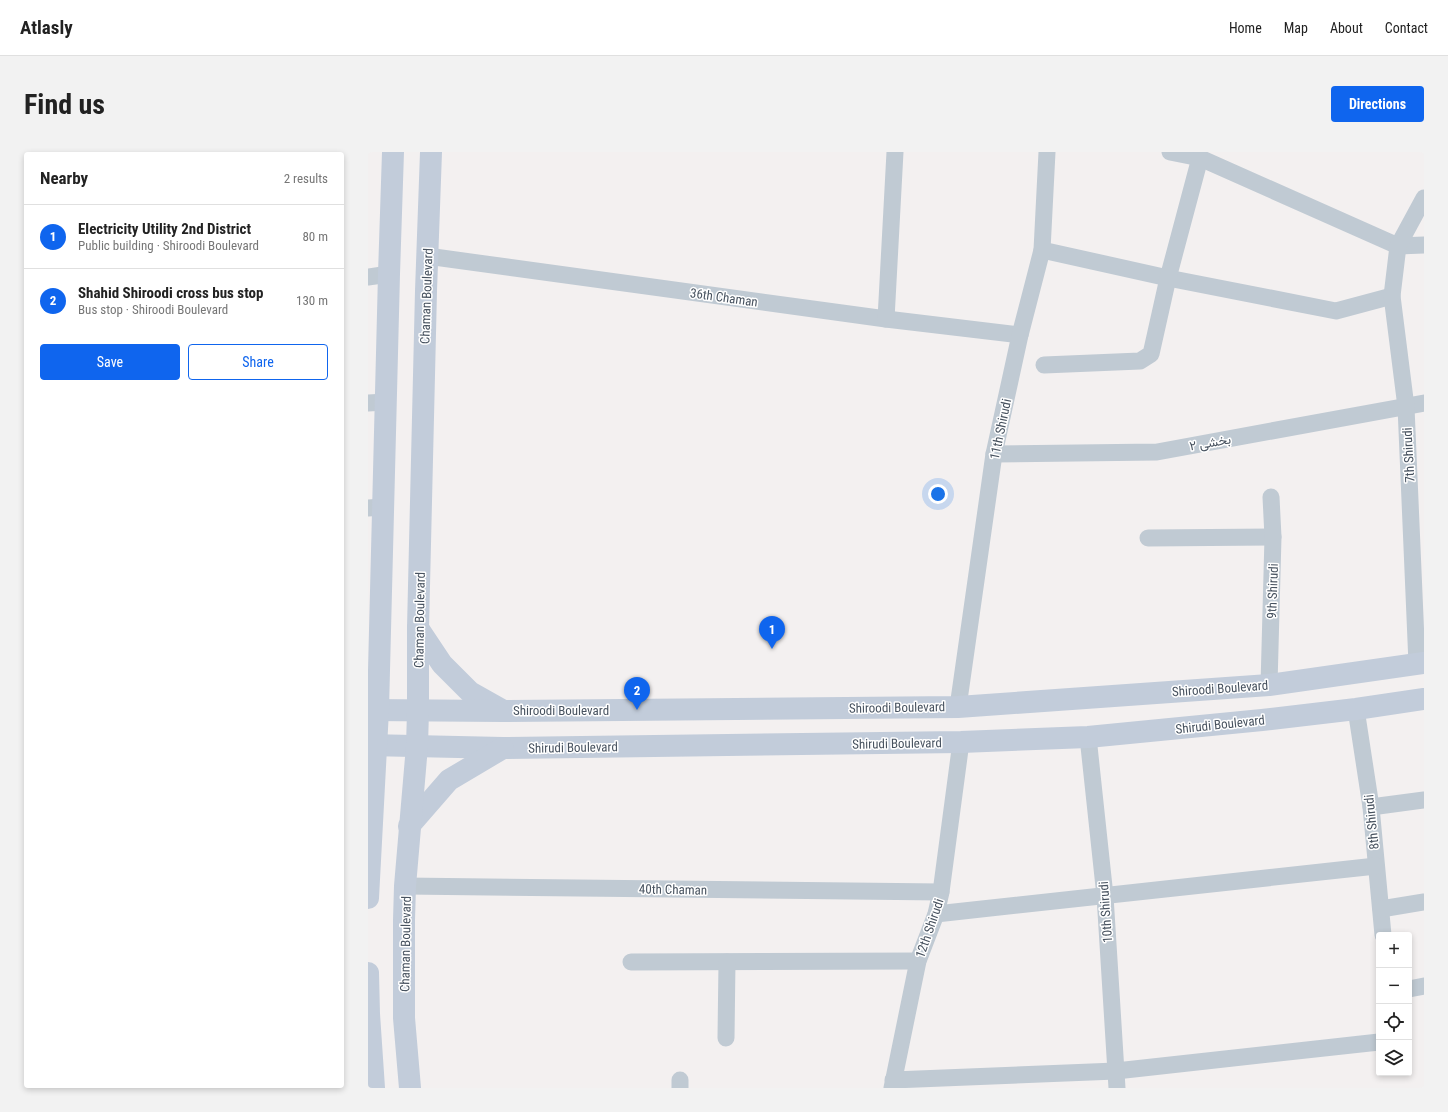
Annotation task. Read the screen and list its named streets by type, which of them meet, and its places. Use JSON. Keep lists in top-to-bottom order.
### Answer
{
  "streets": {
    "main road": ["Chaman Boulevard", "Shiroodi Boulevard", "Shirudi Boulevard"],
    "street": [
      "36th Chaman",
      "11th Shirudi",
      "بخشی ۲",
      "7th Shirudi",
      "9th Shirudi",
      "8th Shirudi",
      "40th Chaman",
      "10th Shirudi",
      "12th Shirudi"
    ]
  },
  "crossings": [
    ["Chaman Boulevard", "36th Chaman"],
    ["Chaman Boulevard", "Shiroodi Boulevard"],
    ["Chaman Boulevard", "Shirudi Boulevard"],
    ["Chaman Boulevard", "40th Chaman"],
    ["36th Chaman", "11th Shirudi"],
    ["11th Shirudi", "بخشی ۲"],
    ["11th Shirudi", "Shiroodi Boulevard"],
    ["بخشی ۲", "7th Shirudi"],
    ["7th Shirudi", "Shiroodi Boulevard"],
    ["9th Shirudi", "Shiroodi Boulevard"],
    ["Shirudi Boulevard", "8th Shirudi"],
    ["Shirudi Boulevard", "10th Shirudi"],
    ["Shirudi Boulevard", "12th Shirudi"],
    ["40th Chaman", "12th Shirudi"]
  ],
  "page": {
    "header": "Atlasly",
    "nav": [
      "Home",
      "Map",
      "About",
      "Contact"
    ],
    "buttons": [
      "Directions",
      ["Save", "Share"]
    ],
    "title": "Find us",
    "heading": ["Nearby", "2 results"],
    "list": [
      {
        "mark": "1",
        "name": "Electricity Utility 2nd District",
        "note": "Public building · Shiroodi Boulevard",
        "value": "80 m"
      },
      {
        "mark": "2",
        "name": "Shahid Shiroodi cross bus stop",
        "note": "Bus stop · Shiroodi Boulevard",
        "value": "130 m"
      }
    ],
    "pins": ["1", "2"],
    "map_buttons": ["+", "−"]
  }
}
